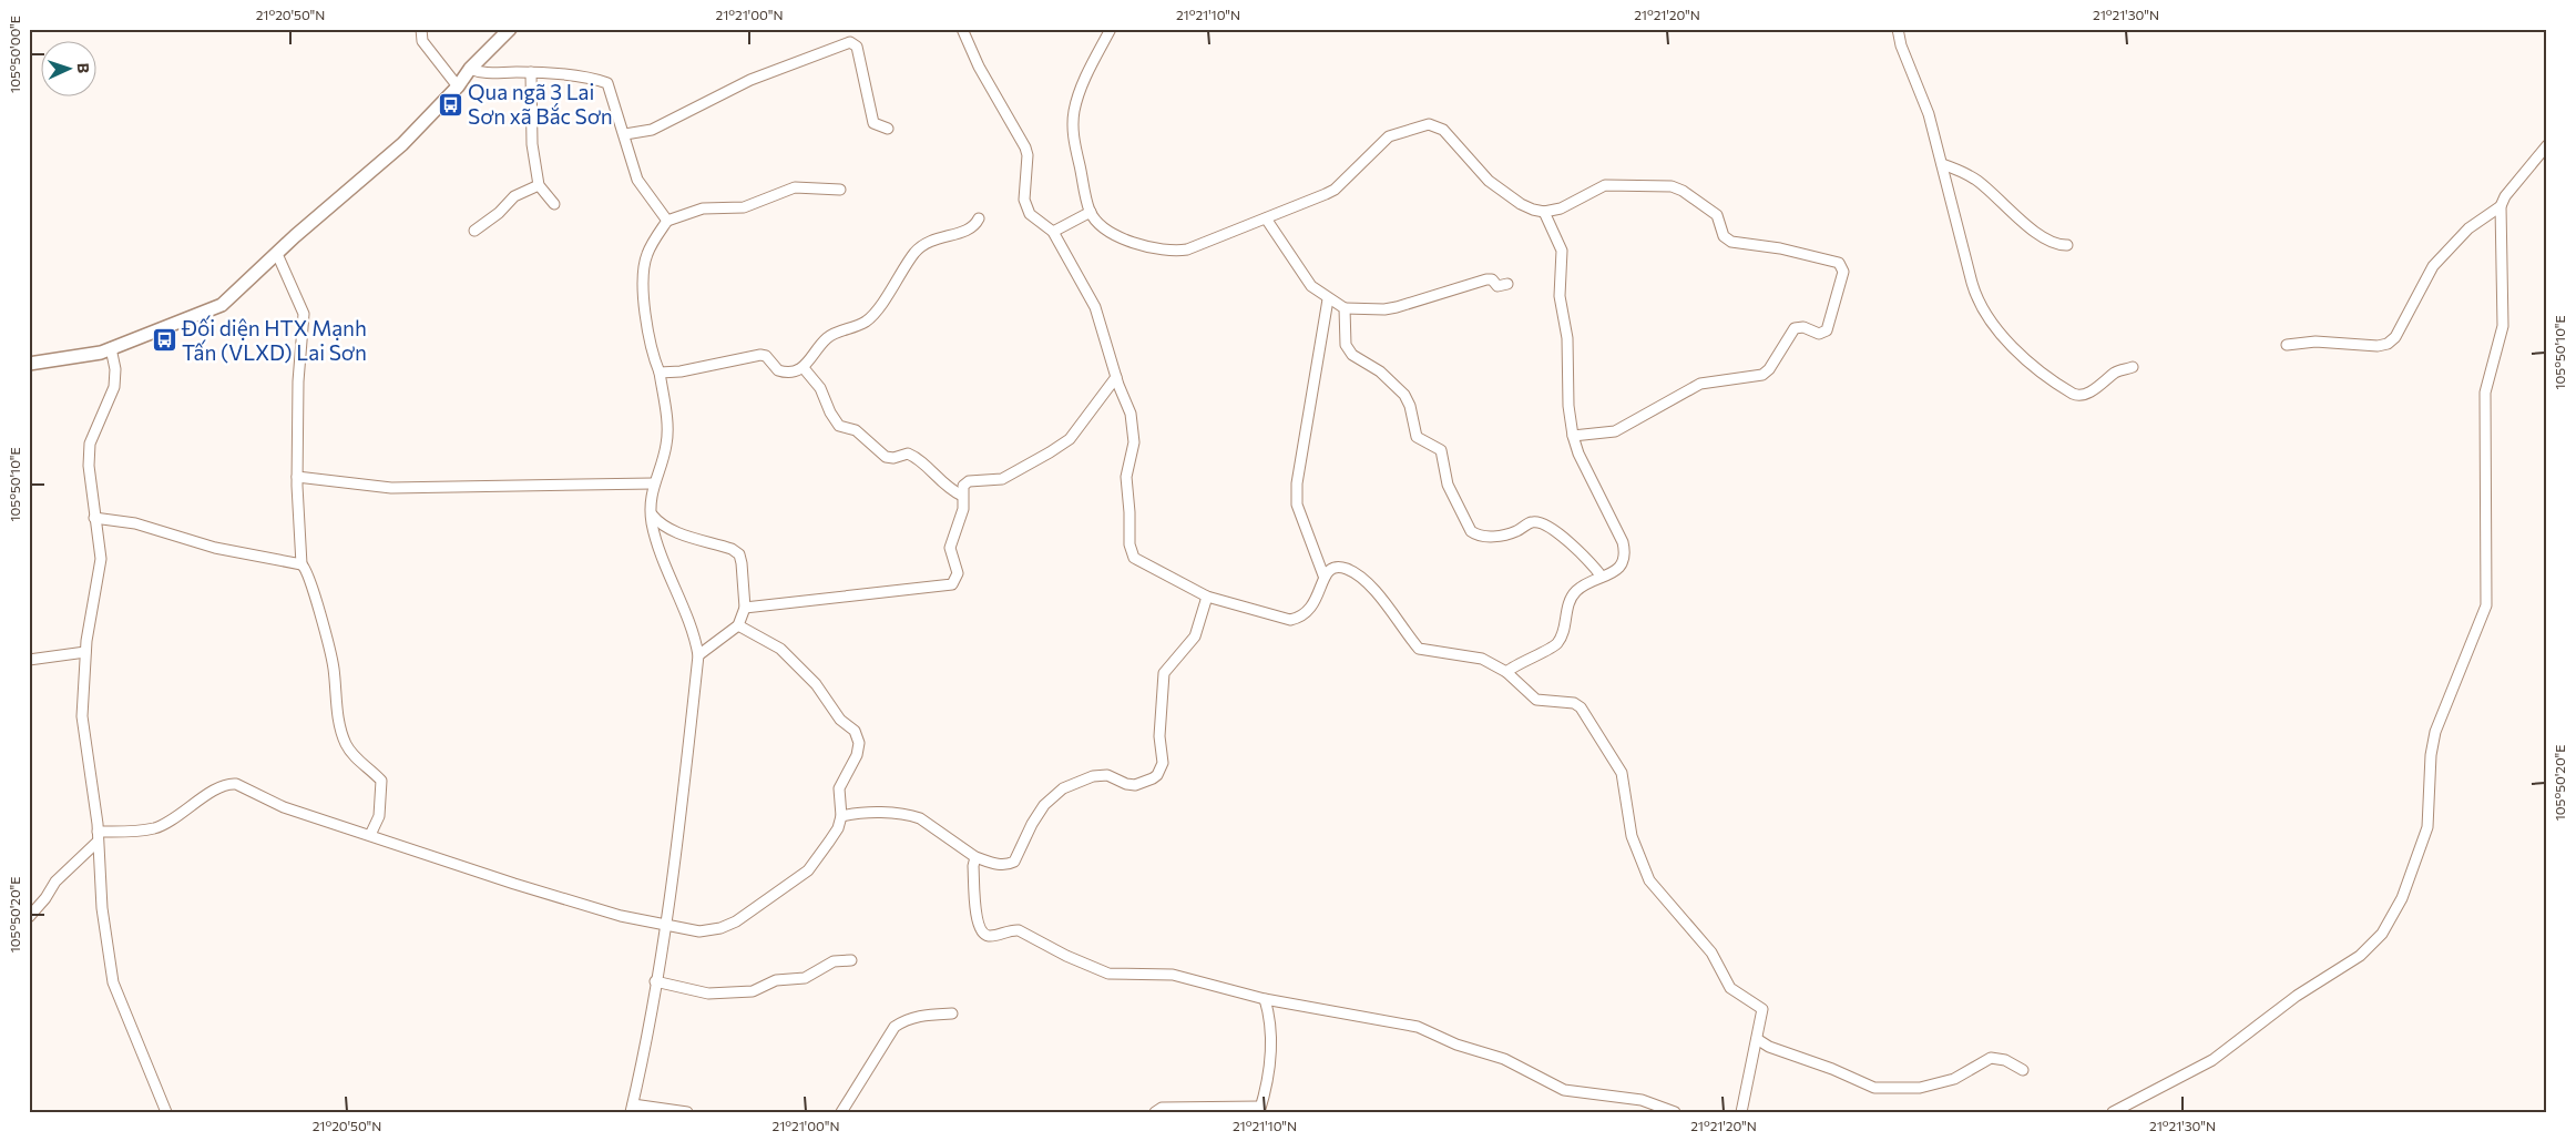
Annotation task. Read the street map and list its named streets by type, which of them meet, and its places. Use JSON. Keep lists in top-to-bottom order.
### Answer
{
  "places": {
    "bus stop": ["Qua ngã 3 Lai Sơn xã Bắc Sơn", "Đối diện HTX Mạnh Tấn (VLXD) Lai Sơn"]
  },
  "north": "right",
  "coordinates": [
    "21°20'50\"N",
    "21°21'00\"N",
    "21°21'10\"N",
    "21°21'20\"N",
    "21°21'30\"N",
    "105°50'00\"E",
    "105°50'10\"E",
    "105°50'20\"E"
  ]
}
